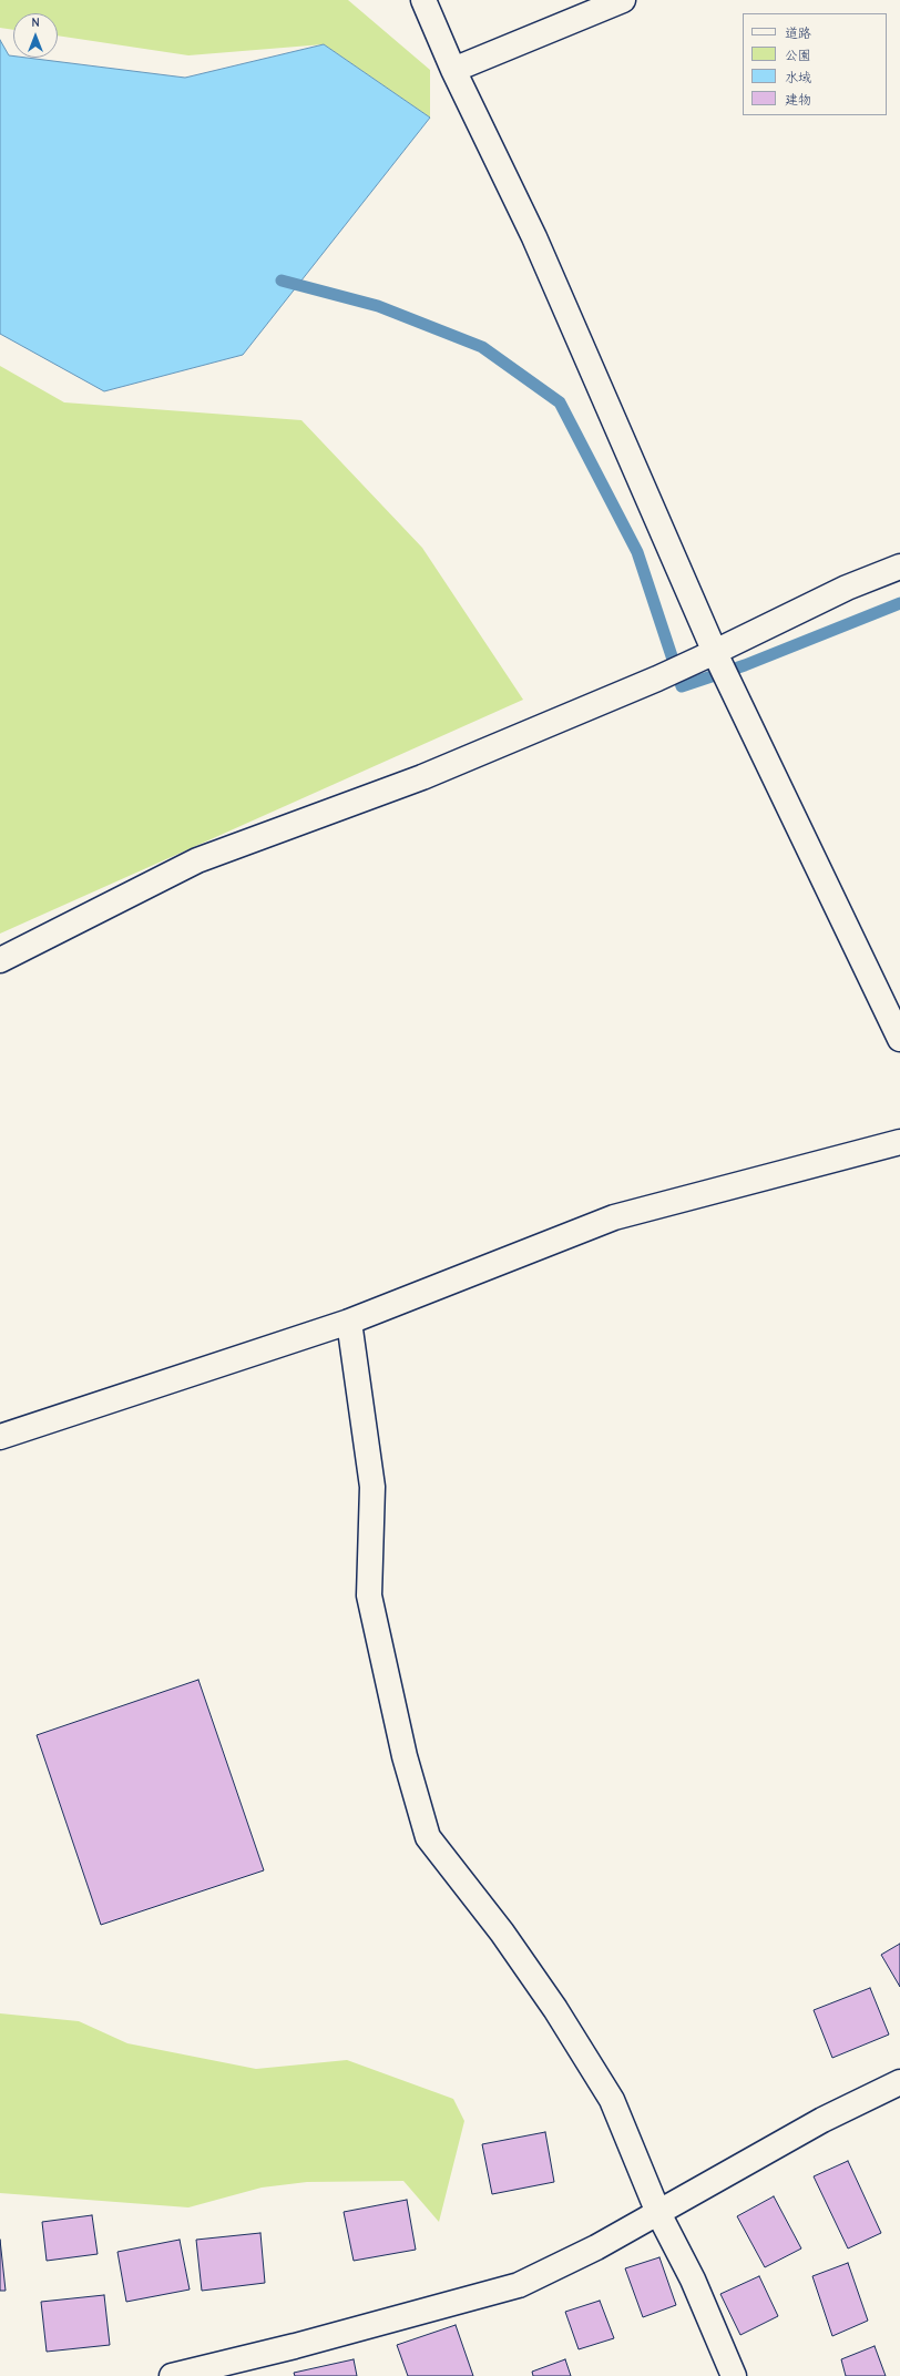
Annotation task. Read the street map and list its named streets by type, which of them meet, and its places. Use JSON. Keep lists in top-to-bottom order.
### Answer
{
  "legend": [
    "道路",
    "公園",
    "水域",
    "建物"
  ],
  "north": "top"
}
